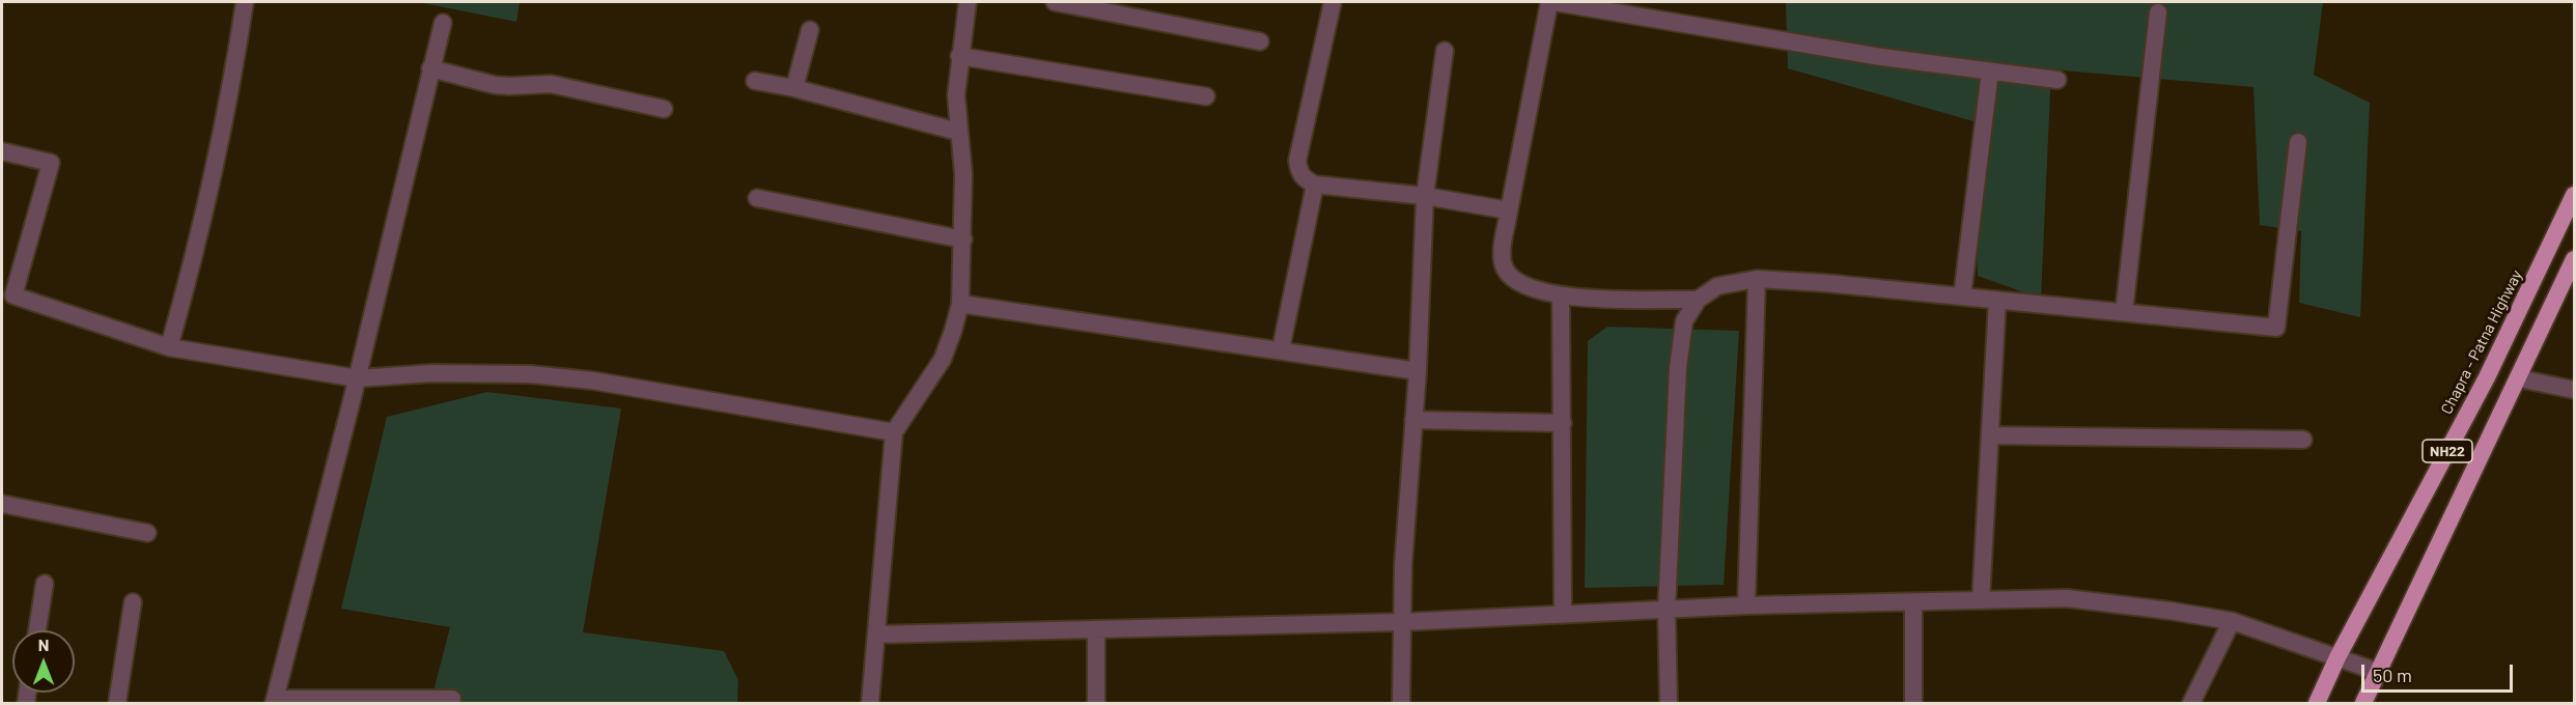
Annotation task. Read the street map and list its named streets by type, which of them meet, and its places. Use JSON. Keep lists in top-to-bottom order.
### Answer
{
  "streets": {
    "highway": ["Chapra - Patna Highway", "NH22"]
  },
  "scale_bar": "50 m",
  "north": "top"
}
